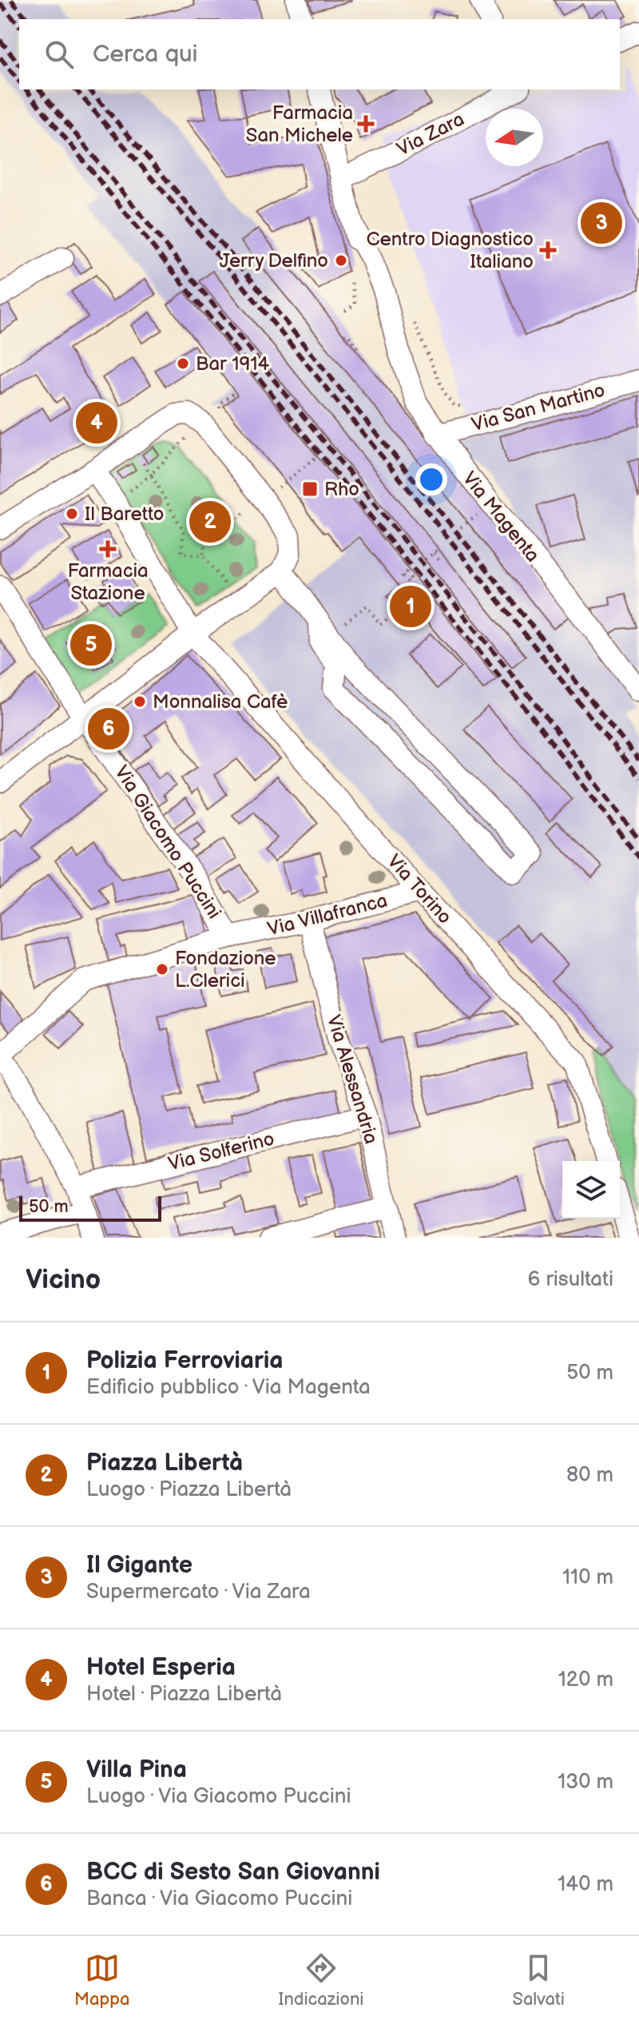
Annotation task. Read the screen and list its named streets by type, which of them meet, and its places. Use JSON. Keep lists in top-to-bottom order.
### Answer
{
  "streets": {
    "street": [
      "Via Zara",
      "Via San Martino",
      "Via Magenta",
      "Via Giacomo Puccini",
      "Via Torino",
      "Via Villafranca",
      "Via Alessandria",
      "Via Solferino"
    ]
  },
  "crossings": [
    ["Via Zara", "Via Magenta"],
    ["Via San Martino", "Via Magenta"],
    ["Via Giacomo Puccini", "Via Villafranca"],
    ["Via Torino", "Via Villafranca"],
    ["Via Villafranca", "Via Alessandria"],
    ["Via Alessandria", "Via Solferino"]
  ],
  "places": {
    "health": ["Farmacia San Michele", "Centro Diagnostico Italiano", "Farmacia Stazione"],
    "other": [
      "Jerry Delfino",
      "Bar 1914",
      "Il Baretto",
      "Monnalisa Cafè",
      "Fondazione L.Clerici"
    ],
    "transit": ["Rho"]
  },
  "scale_bar": "50 m",
  "north": "left",
  "page": {
    "search": "Cerca qui",
    "pins": [
      "3",
      "4",
      "2",
      "1",
      "5",
      "6"
    ],
    "scale": "50 m",
    "heading": ["Vicino", "6 risultati"],
    "list": [
      {
        "mark": "1",
        "name": "Polizia Ferroviaria",
        "note": "Edificio pubblico · Via Magenta",
        "value": "50 m"
      },
      {
        "mark": "2",
        "name": "Piazza Libertà",
        "note": "Luogo · Piazza Libertà",
        "value": "80 m"
      },
      {
        "mark": "3",
        "name": "Il Gigante",
        "note": "Supermercato · Via Zara",
        "value": "110 m"
      },
      {
        "mark": "4",
        "name": "Hotel Esperia",
        "note": "Hotel · Piazza Libertà",
        "value": "120 m"
      },
      {
        "mark": "5",
        "name": "Villa Pina",
        "note": "Luogo · Via Giacomo Puccini",
        "value": "130 m"
      },
      {
        "mark": "6",
        "name": "BCC di Sesto San Giovanni",
        "note": "Banca · Via Giacomo Puccini",
        "value": "140 m"
      }
    ],
    "nav": ["Mappa", "Indicazioni", "Salvati"]
  }
}
